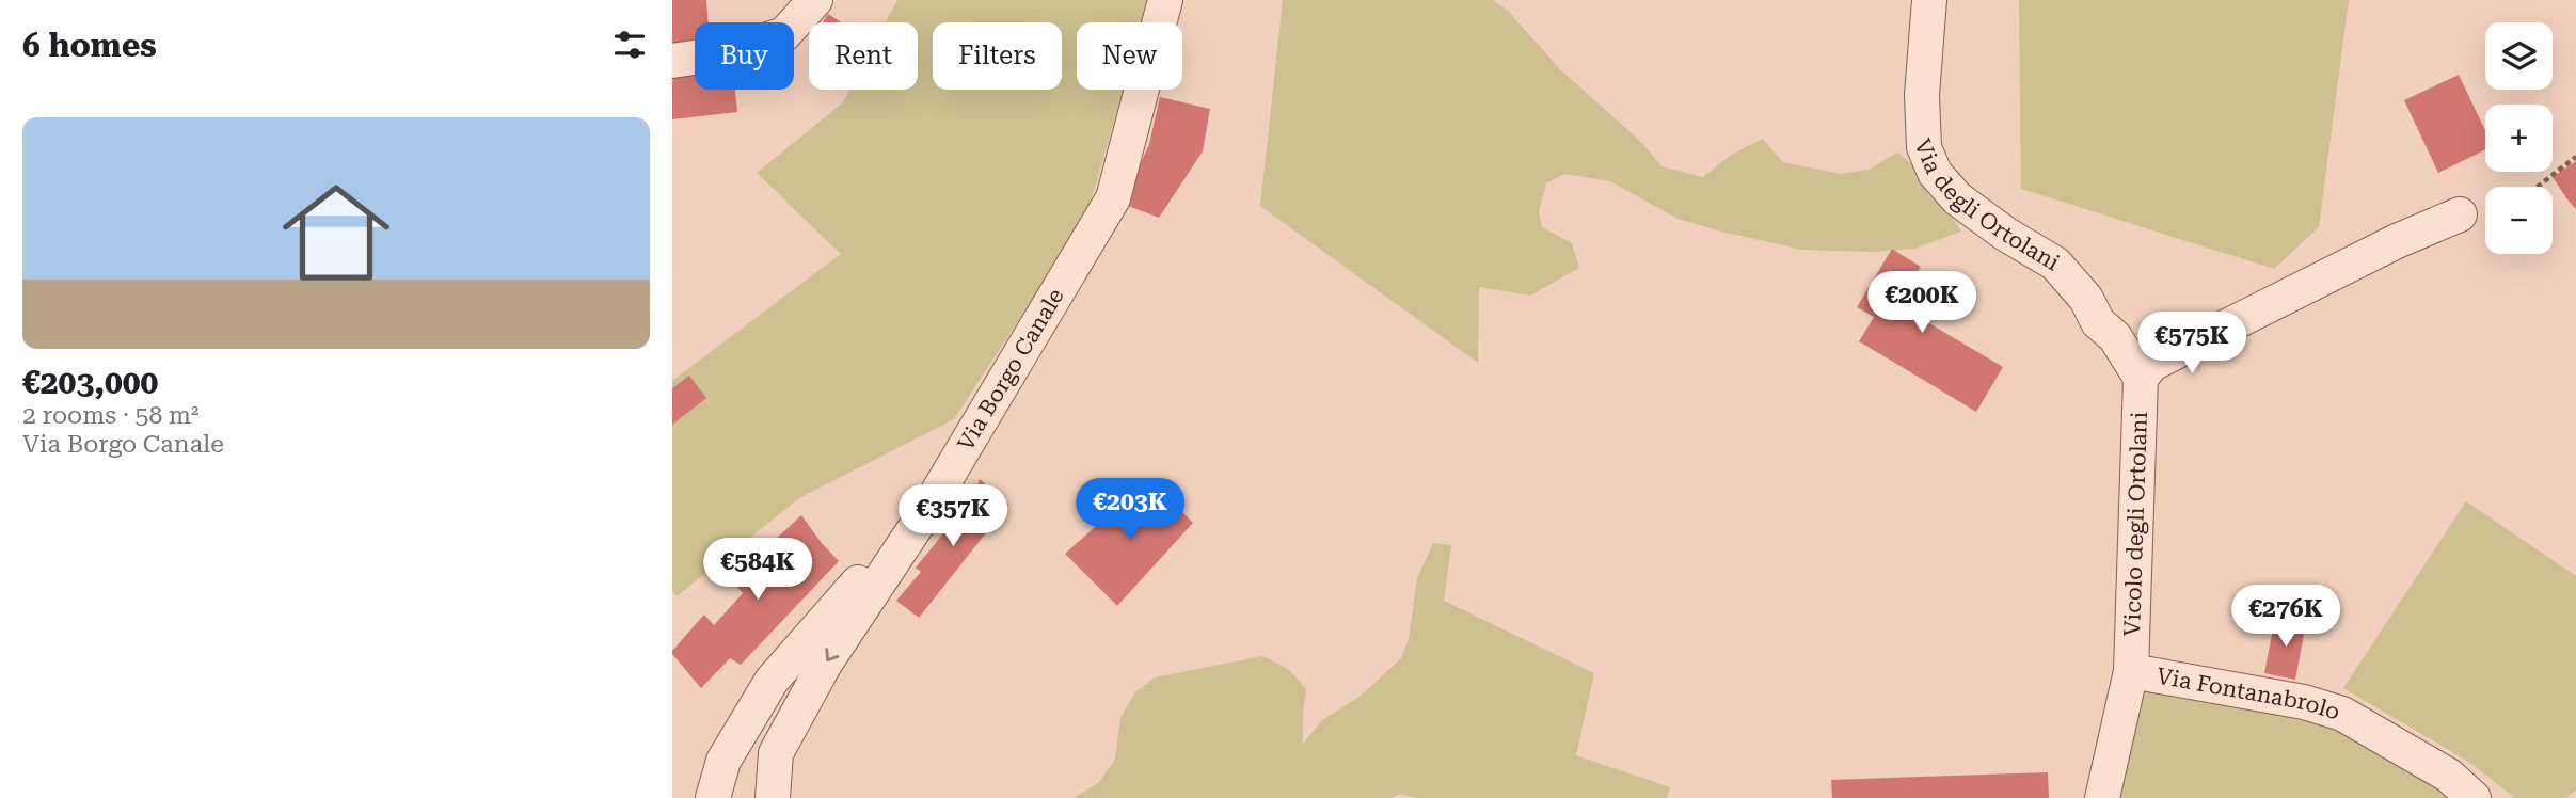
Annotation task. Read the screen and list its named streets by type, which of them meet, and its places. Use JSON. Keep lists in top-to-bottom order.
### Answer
{
  "streets": {
    "street": [
      "Via degli Ortolani",
      "Via Borgo Canale",
      "Vicolo degli Ortolani",
      "Via Fontanabrolo"
    ]
  },
  "crossings": [
    ["Via degli Ortolani", "Vicolo degli Ortolani"],
    ["Vicolo degli Ortolani", "Via Fontanabrolo"]
  ],
  "page": {
    "heading": "6 homes",
    "map_buttons": ["+", "−"],
    "chip": [
      "Buy",
      "Rent",
      "Filters",
      "New"
    ],
    "list": [
      {
        "name": "€203,000",
        "note": "2 rooms · 58 m² · Via Borgo Canale"
      }
    ],
    "price": [
      "€200K",
      "€575K",
      "€203K",
      "€357K",
      "€584K",
      "€276K"
    ]
  }
}
